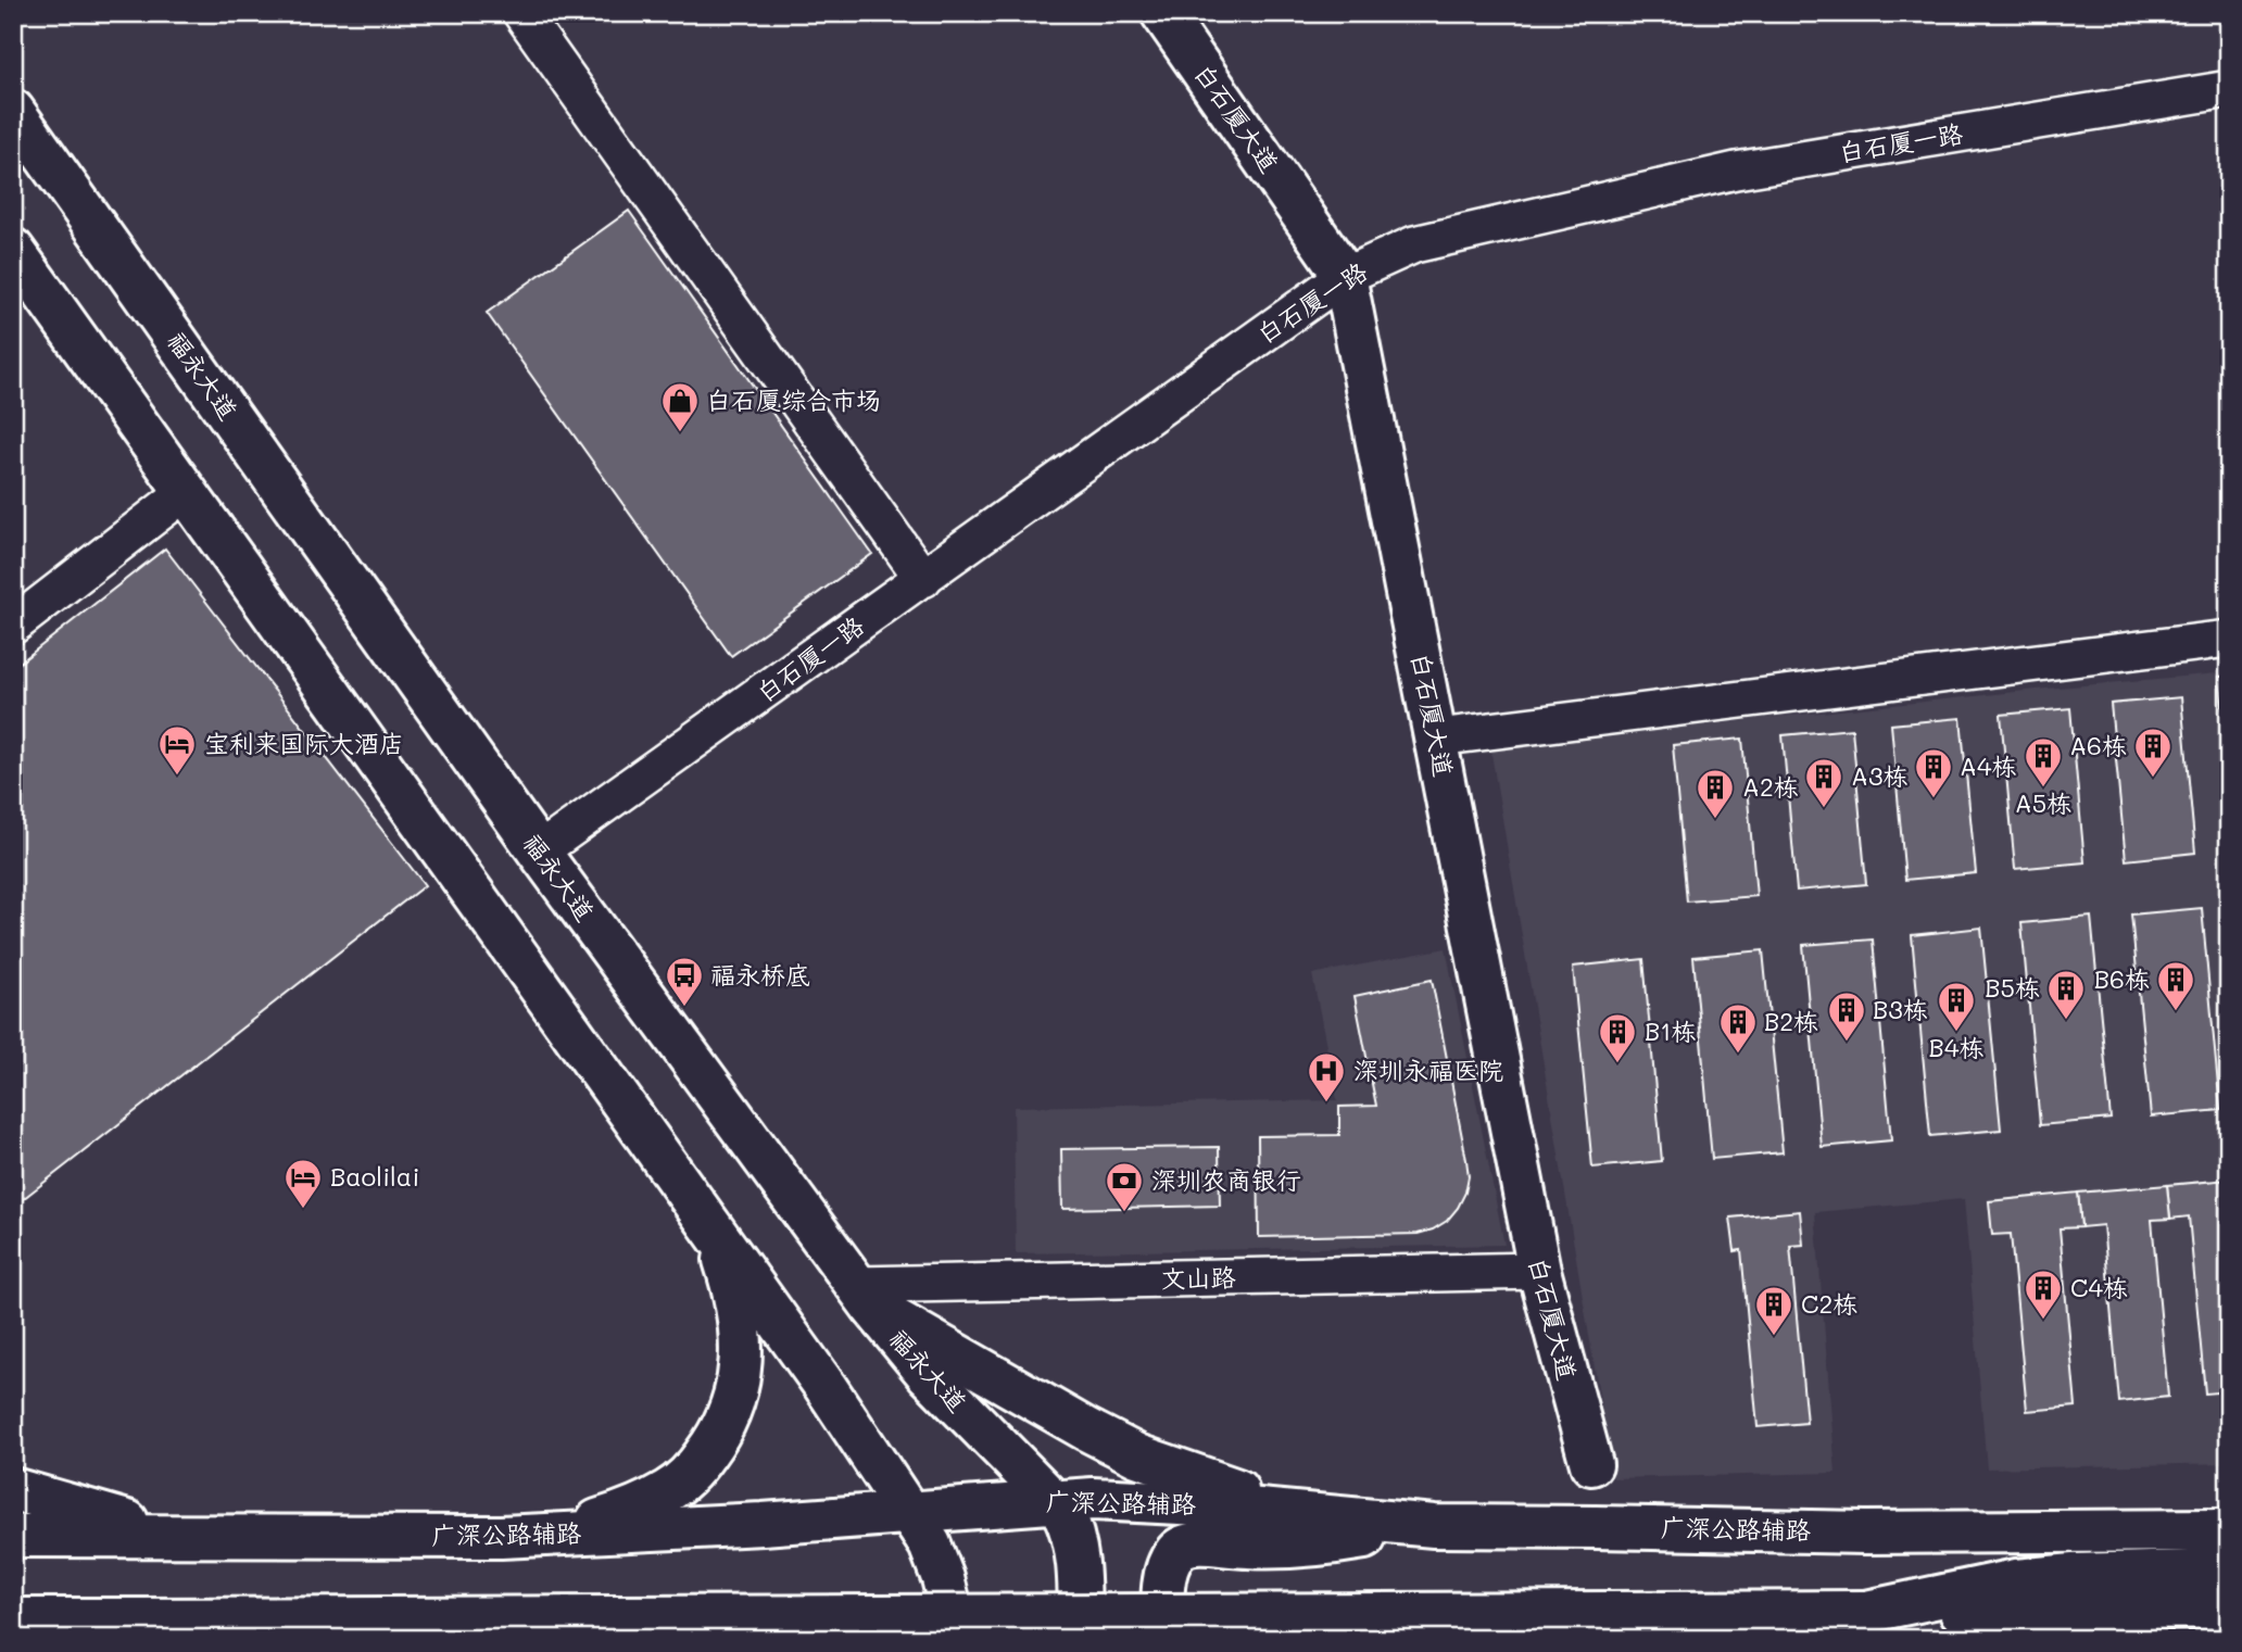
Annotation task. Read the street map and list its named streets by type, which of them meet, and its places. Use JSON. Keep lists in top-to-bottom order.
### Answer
{
  "streets": {
    "main road": ["白石厦大道", "福永大道", "广深公路辅路"],
    "street": ["白石厦一路", "文山路"]
  },
  "crossings": [
    ["白石厦大道", "白石厦一路"],
    ["白石厦大道", "文山路"],
    ["白石厦一路", "福永大道"],
    ["福永大道", "文山路"],
    ["福永大道", "广深公路辅路"]
  ],
  "places": {
    "shop": ["白石厦综合市场"],
    "hotel": ["宝利来国际大酒店", "Baolilai"],
    "building": [
      "A6栋",
      "A5栋",
      "A4栋",
      "A3栋",
      "A2栋",
      "B6栋",
      "B5栋",
      "B4栋",
      "B3栋",
      "B2栋",
      "B1栋",
      "C4栋",
      "C2栋"
    ],
    "bus stop": ["福永桥底"],
    "hospital": ["深圳永福医院"],
    "bank": ["深圳农商银行"]
  }
}
